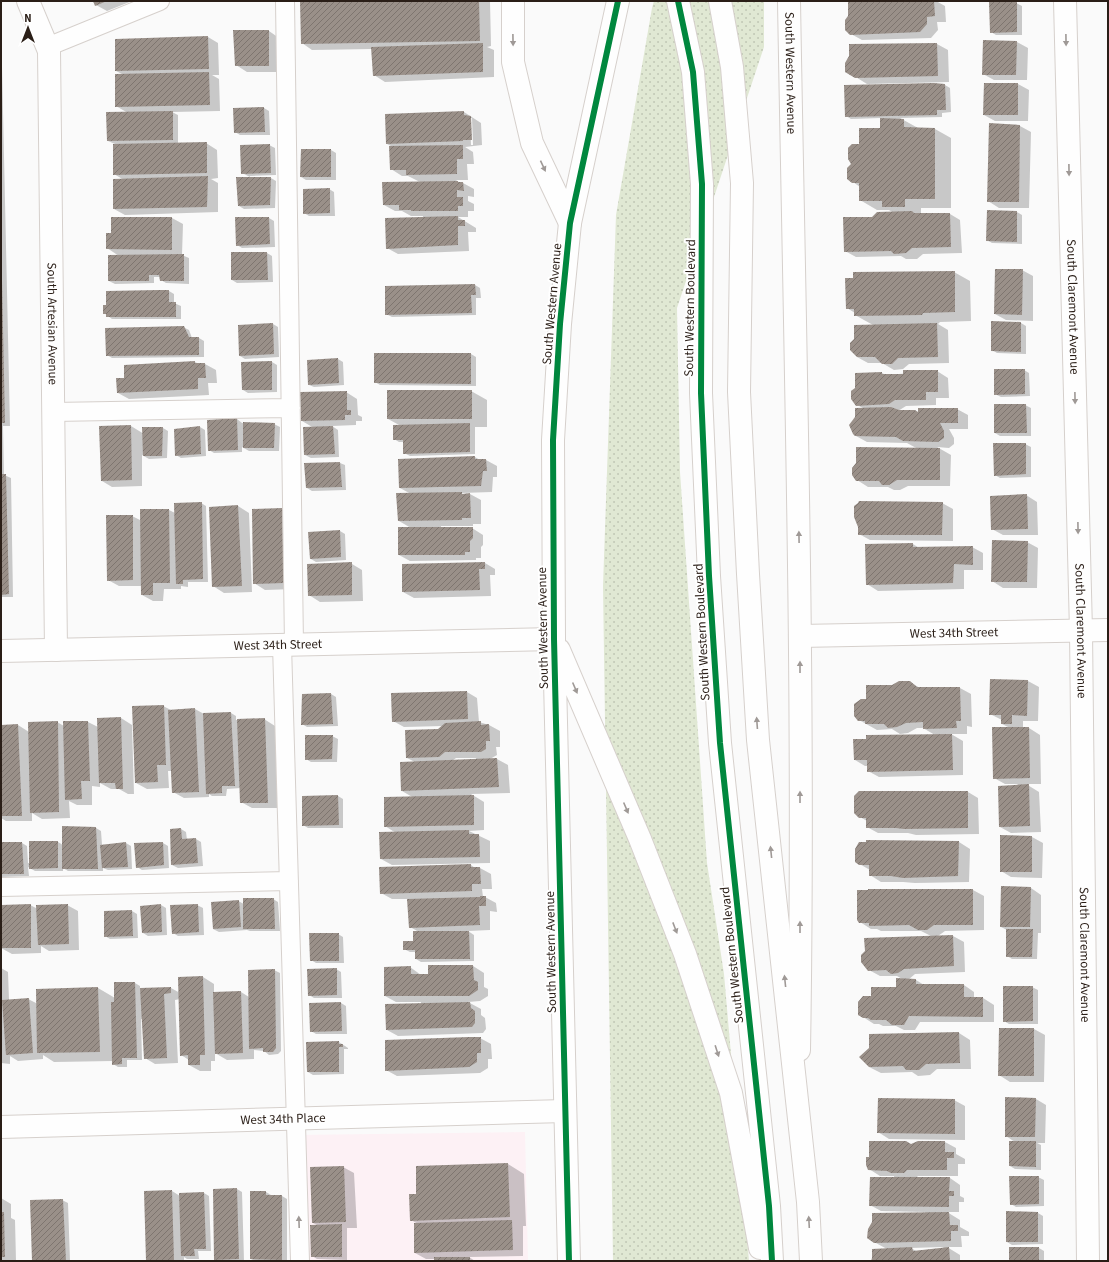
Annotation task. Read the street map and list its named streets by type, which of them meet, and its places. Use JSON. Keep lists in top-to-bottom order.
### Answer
{
  "streets": {
    "street": [
      "South Western Avenue",
      "South Claremont Avenue",
      "South Western Boulevard",
      "South Artesian Avenue",
      "West 34th Street",
      "West 34th Place"
    ]
  },
  "crossings": [
    ["South Western Avenue", "West 34th Street"],
    ["South Western Avenue", "West 34th Place"],
    ["South Claremont Avenue", "West 34th Street"],
    ["South Artesian Avenue", "West 34th Street"]
  ],
  "one_way": ["South Claremont Avenue"],
  "north": "top"
}
